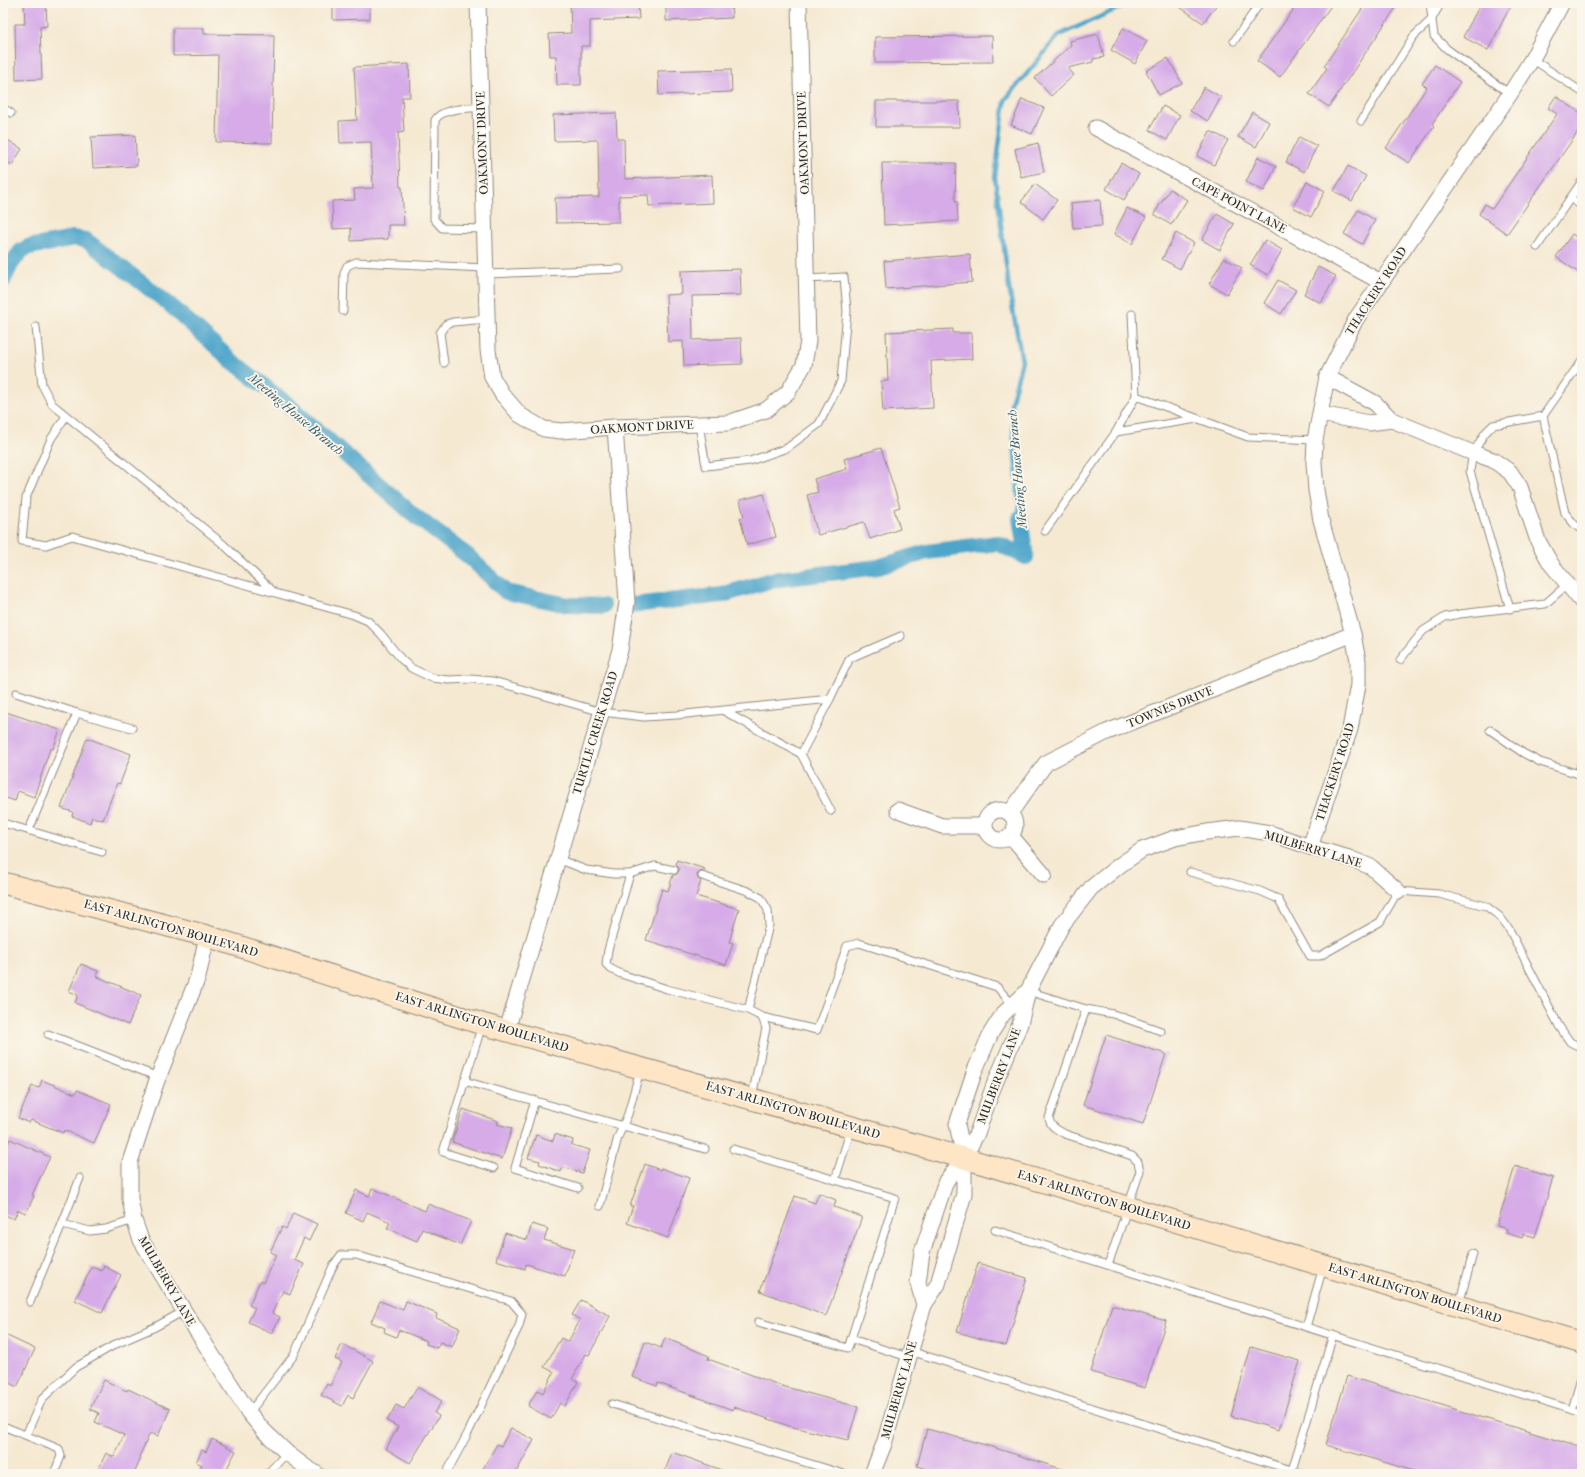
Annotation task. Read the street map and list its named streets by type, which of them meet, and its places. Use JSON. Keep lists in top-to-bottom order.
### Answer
{
  "streets": {
    "main road": ["EAST ARLINGTON BOULEVARD"],
    "street": [
      "OAKMONT DRIVE",
      "CAPE POINT LANE",
      "THACKERY ROAD",
      "TOWNES DRIVE",
      "TURTLE CREEK ROAD",
      "MULBERRY LANE"
    ]
  },
  "crossings": [
    ["OAKMONT DRIVE", "TURTLE CREEK ROAD"],
    ["CAPE POINT LANE", "THACKERY ROAD"],
    ["THACKERY ROAD", "TOWNES DRIVE"],
    ["THACKERY ROAD", "MULBERRY LANE"],
    ["TURTLE CREEK ROAD", "EAST ARLINGTON BOULEVARD"],
    ["MULBERRY LANE", "EAST ARLINGTON BOULEVARD"]
  ],
  "water": ["Meeting House Branch"]
}
